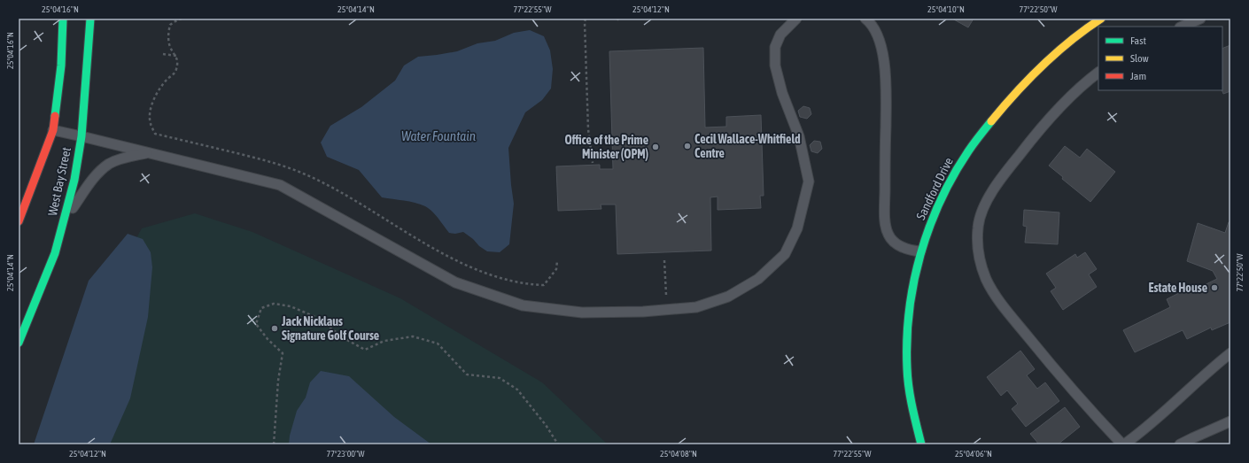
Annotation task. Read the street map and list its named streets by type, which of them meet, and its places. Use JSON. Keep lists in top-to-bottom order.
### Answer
{
  "streets": {
    "main road": ["West Bay Street", "Sandford Drive"]
  },
  "water": ["Water Fountain"],
  "places": [
    "Cecil Wallace-Whitfield Centre",
    "Office of the Prime Minister (OPM)",
    "Estate House",
    "Jack Nicklaus Signature Golf Course"
  ],
  "legend": ["Fast", "Slow", "Jam"],
  "coordinates": [
    "25°04'16\"N",
    "25°04'14\"N",
    "77°22'55\"W",
    "25°04'12\"N",
    "25°04'10\"N",
    "77°22'50\"W",
    "77°23'00\"W",
    "25°04'08\"N",
    "25°04'06\"N"
  ]
}
